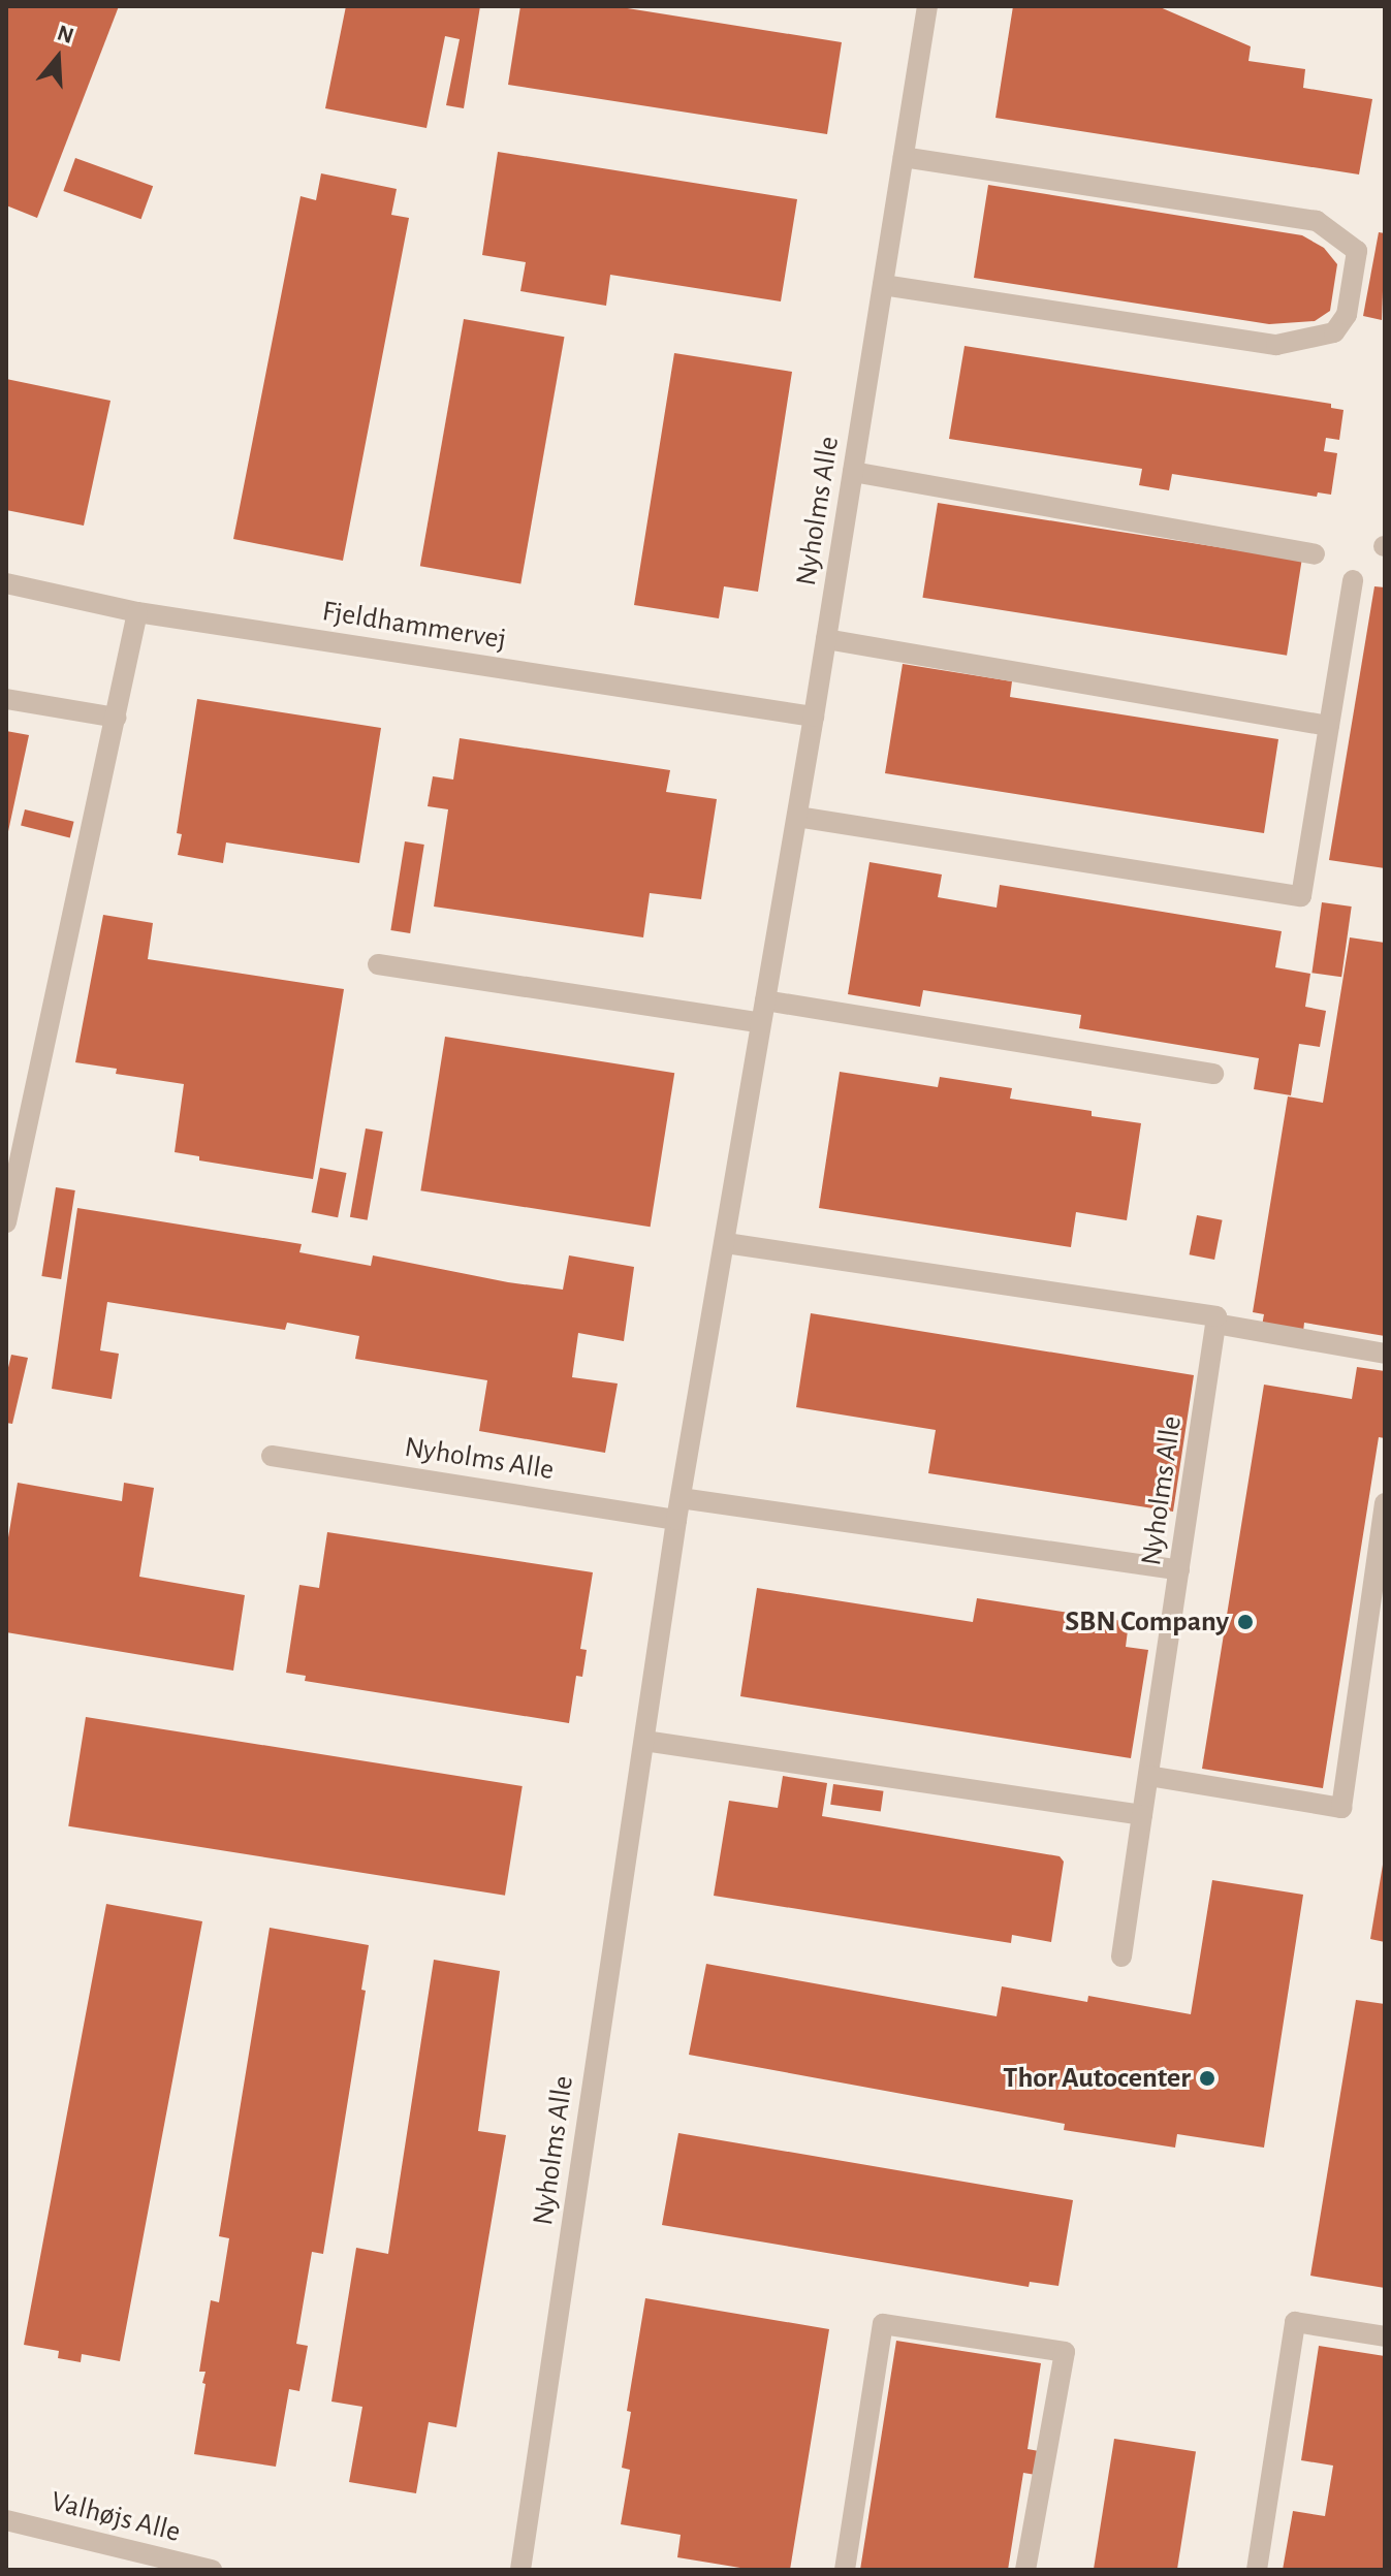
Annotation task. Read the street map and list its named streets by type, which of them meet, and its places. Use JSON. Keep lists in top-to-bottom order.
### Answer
{
  "streets": {
    "street": ["Nyholms Alle", "Fjeldhammervej", "Valhøjs Alle"]
  },
  "crossings": [
    ["Nyholms Alle", "Fjeldhammervej"]
  ],
  "places": ["SBN Company", "Thor Autocenter"],
  "north": "top"
}
